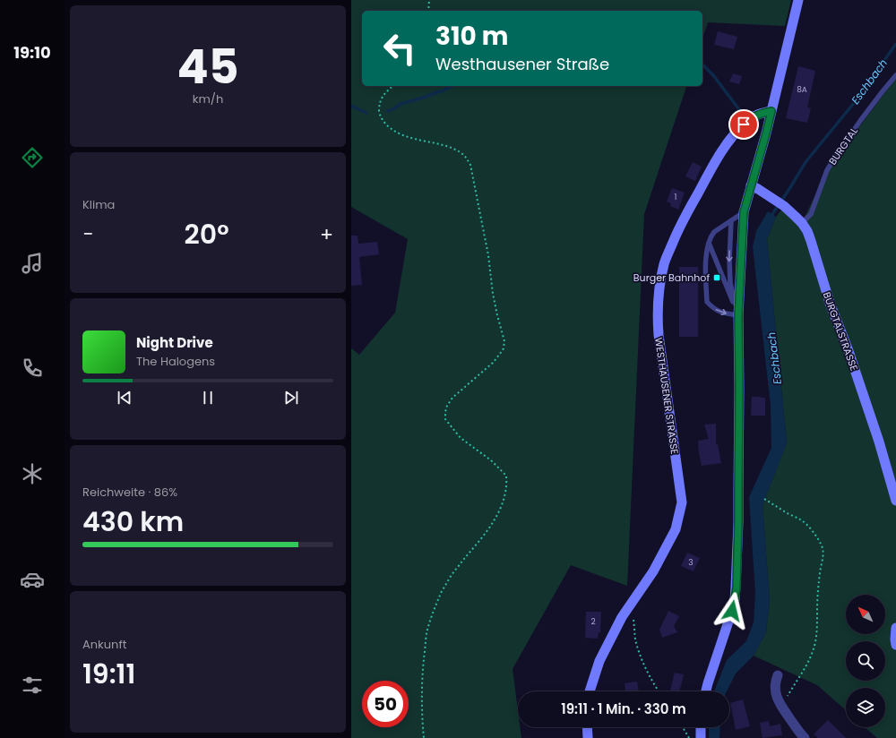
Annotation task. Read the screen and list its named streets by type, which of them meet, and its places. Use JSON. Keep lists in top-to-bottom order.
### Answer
{
  "streets": {
    "main road": ["BURGTALSTRASSE", "WESTHAUSENER STRASSE"],
    "lane": ["BURGTAL"]
  },
  "crossings": [
    ["BURGTAL", "BURGTALSTRASSE"]
  ],
  "water": ["Eschbach"],
  "places": {
    "transit": ["Burger Bahnhof"]
  },
  "house_numbers": [
    "8A",
    "1",
    "3",
    "2"
  ],
  "north": "top left",
  "page": {
    "tabs": "19:10",
    "tile": [
      ["45", "km/h"],
      "Klima",
      ["Reichweite · 86%", "430 km"],
      ["Ankunft", "19:11"]
    ],
    "turn": ["310 m", "Westhausener Straße"],
    "heat": ["−", "20°", "+"],
    "song": ["Night Drive", "The Halogens"],
    "limit": "50",
    "trip": "19:11 · 1 Min. · 330 m"
  }
}
